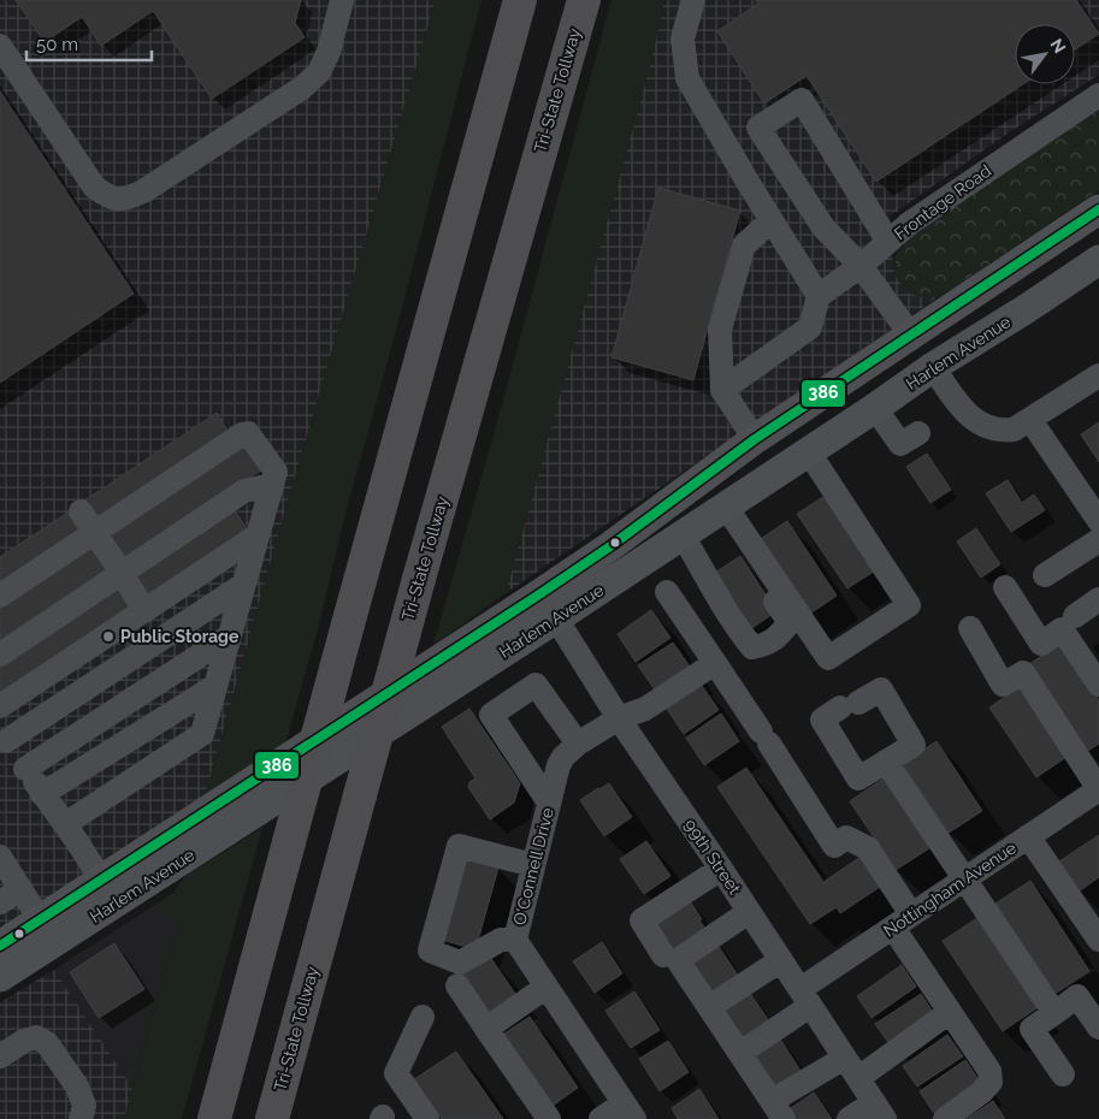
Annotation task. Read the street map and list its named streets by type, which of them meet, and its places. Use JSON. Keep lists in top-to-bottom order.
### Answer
{
  "streets": {
    "highway": ["Tri-State Tollway"],
    "main road": ["Harlem Avenue", "99th Street"],
    "street": ["Frontage Road", "O'Connell Drive", "Nottingham Avenue"]
  },
  "crossings": [
    ["Harlem Avenue", "99th Street"],
    ["99th Street", "O'Connell Drive"],
    ["99th Street", "Nottingham Avenue"]
  ],
  "places": ["Public Storage"],
  "lines": ["transit line 386"],
  "scale_bar": "50 m",
  "north": "top right"
}
